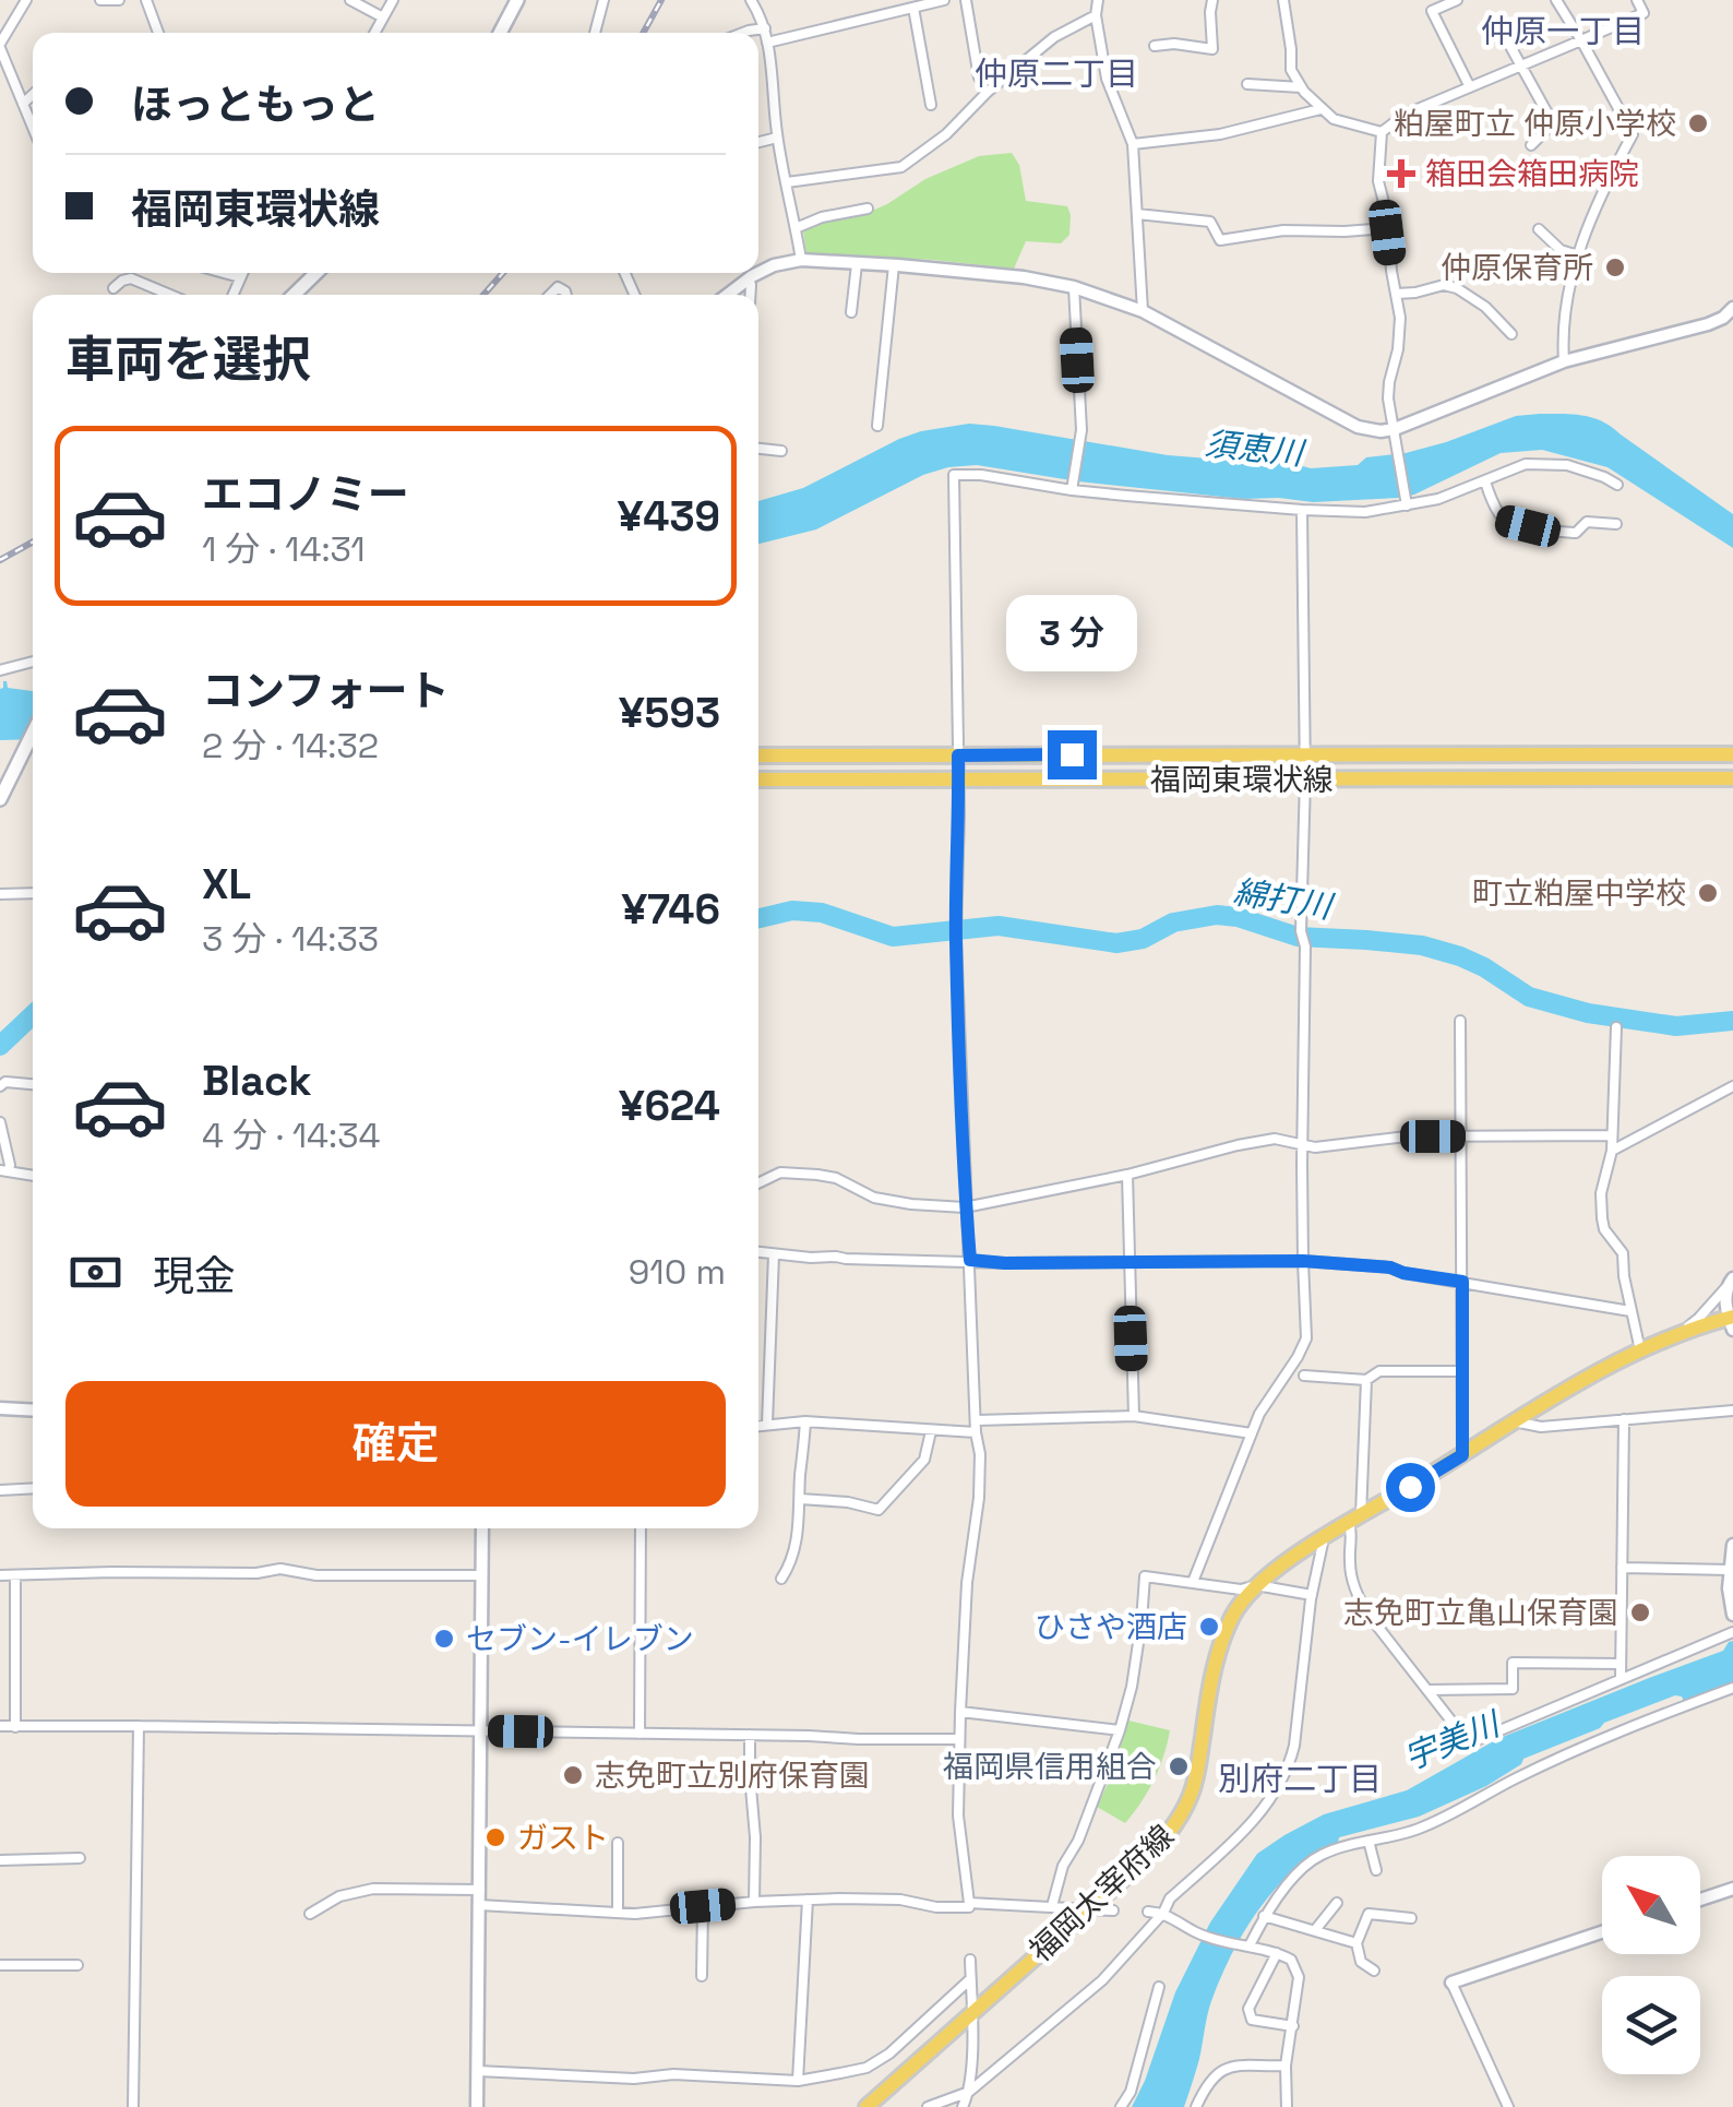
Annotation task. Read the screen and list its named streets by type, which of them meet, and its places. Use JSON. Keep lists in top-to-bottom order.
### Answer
{
  "streets": {
    "main road": ["福岡東環状線", "福岡太宰府線"]
  },
  "districts": ["仲原一丁目", "仲原二丁目", "別府二丁目"],
  "water": ["須恵川", "綿打川", "宇美川"],
  "places": {
    "other": [
      "粕屋町立 仲原小学校",
      "仲原保育所",
      "町立粕屋中学校",
      "志免町立亀山保育園",
      "ひさや酒店",
      "セブン-イレブン",
      "福岡県信用組合",
      "志免町立別府保育園",
      "ガスト"
    ],
    "health": ["箱田会箱田病院"]
  },
  "north": "top left",
  "page": {
    "banner": ["ほっともっと", "福岡東環状線"],
    "heading": "車両を選択",
    "list": [
      {
        "name": "エコノミー",
        "note": "1 分 · 14:31",
        "value": "¥439"
      },
      {
        "name": "コンフォート",
        "note": "2 分 · 14:32",
        "value": "¥593"
      },
      {
        "name": "XL",
        "note": "3 分 · 14:33",
        "value": "¥746"
      },
      {
        "name": "Black",
        "note": "4 分 · 14:34",
        "value": "¥624"
      }
    ],
    "bubble": "3 分",
    "pay": ["現金", "910 m"],
    "buttons": "確定"
  }
}
